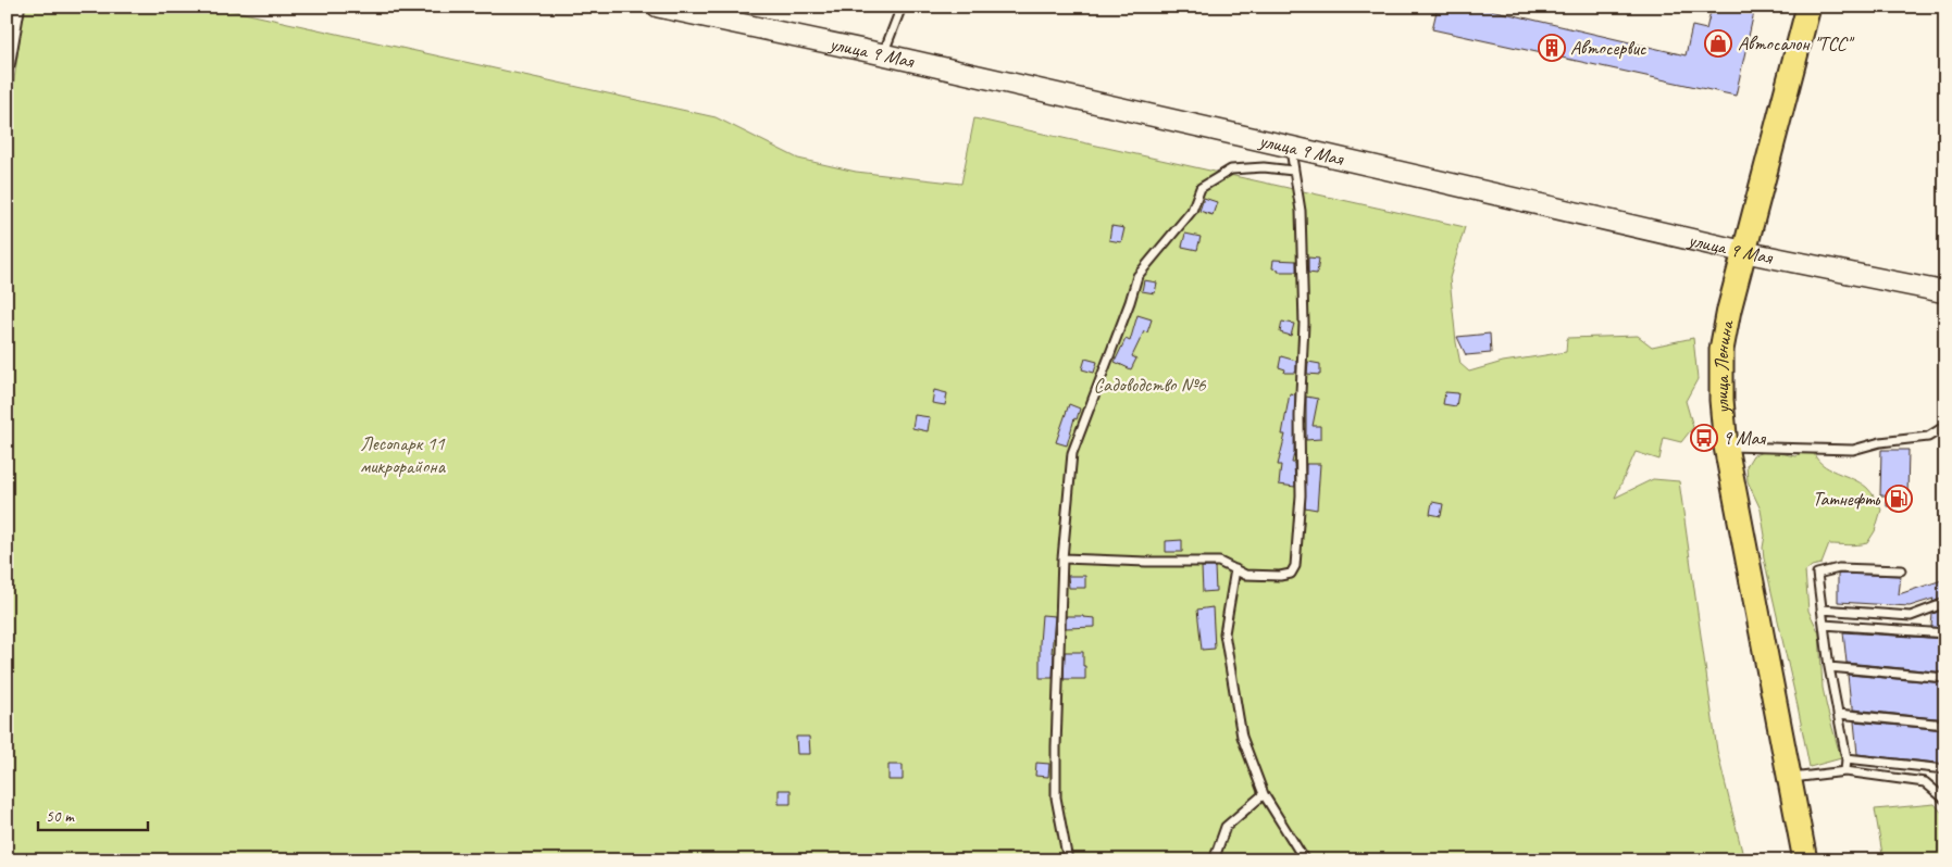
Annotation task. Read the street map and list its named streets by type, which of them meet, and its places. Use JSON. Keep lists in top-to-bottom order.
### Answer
{
  "streets": {
    "main road": ["улица 9 Мая", "улица Ленина"]
  },
  "crossings": [
    ["улица 9 Мая", "улица Ленина"]
  ],
  "parks": ["Садоводство №6", "Лесопарк 11 микрорайона"],
  "places": {
    "shop": ["Автосалон \"ТСС\""],
    "building": ["Автосервис"],
    "bus stop": ["9 Мая"],
    "fuel station": ["Татнефть"]
  },
  "scale_bar": "50 m"
}
